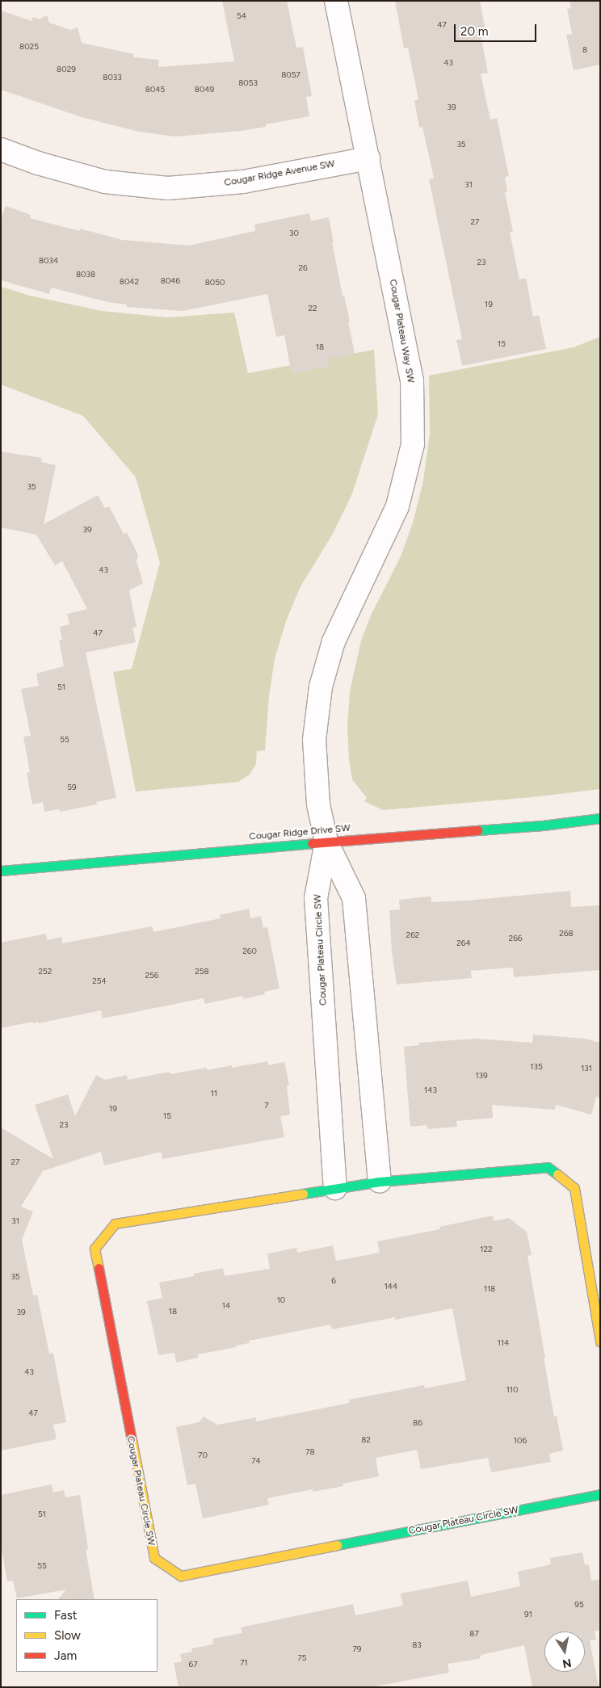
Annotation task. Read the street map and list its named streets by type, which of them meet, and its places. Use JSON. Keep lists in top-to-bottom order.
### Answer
{
  "streets": {
    "street": [
      "Cougar Ridge Avenue SW",
      "Cougar Plateau Way SW",
      "Cougar Ridge Drive SW",
      "Cougar Plateau Circle SW"
    ]
  },
  "crossings": [
    ["Cougar Ridge Avenue SW", "Cougar Plateau Way SW"],
    ["Cougar Plateau Way SW", "Cougar Ridge Drive SW"],
    ["Cougar Plateau Way SW", "Cougar Plateau Circle SW"],
    ["Cougar Ridge Drive SW", "Cougar Plateau Circle SW"]
  ],
  "house_numbers": [
    "54",
    "47",
    "8025",
    "8",
    "43",
    "8029",
    "8057",
    "8033",
    "8053",
    "8045",
    "8049",
    "39",
    "35",
    "31",
    "27",
    "30",
    "8034",
    "23",
    "26",
    "8038",
    "8046",
    "8042",
    "8050",
    "19",
    "22",
    "15",
    "18",
    "35",
    "39",
    "43",
    "47",
    "51",
    "55",
    "59",
    "268",
    "262",
    "266",
    "264",
    "260",
    "252",
    "258",
    "256",
    "254",
    "135",
    "131",
    "139",
    "143",
    "11",
    "7",
    "19",
    "15",
    "23",
    "27",
    "31",
    "122",
    "35",
    "6",
    "144",
    "118",
    "10",
    "14",
    "18",
    "39",
    "114",
    "43",
    "110",
    "47",
    "86",
    "82",
    "106",
    "78",
    "70",
    "74",
    "51",
    "55",
    "95",
    "91",
    "87",
    "83",
    "79",
    "75",
    "71",
    "67"
  ],
  "legend": ["Fast", "Slow", "Jam"],
  "scale_bar": "20 m",
  "north": "bottom"
}
